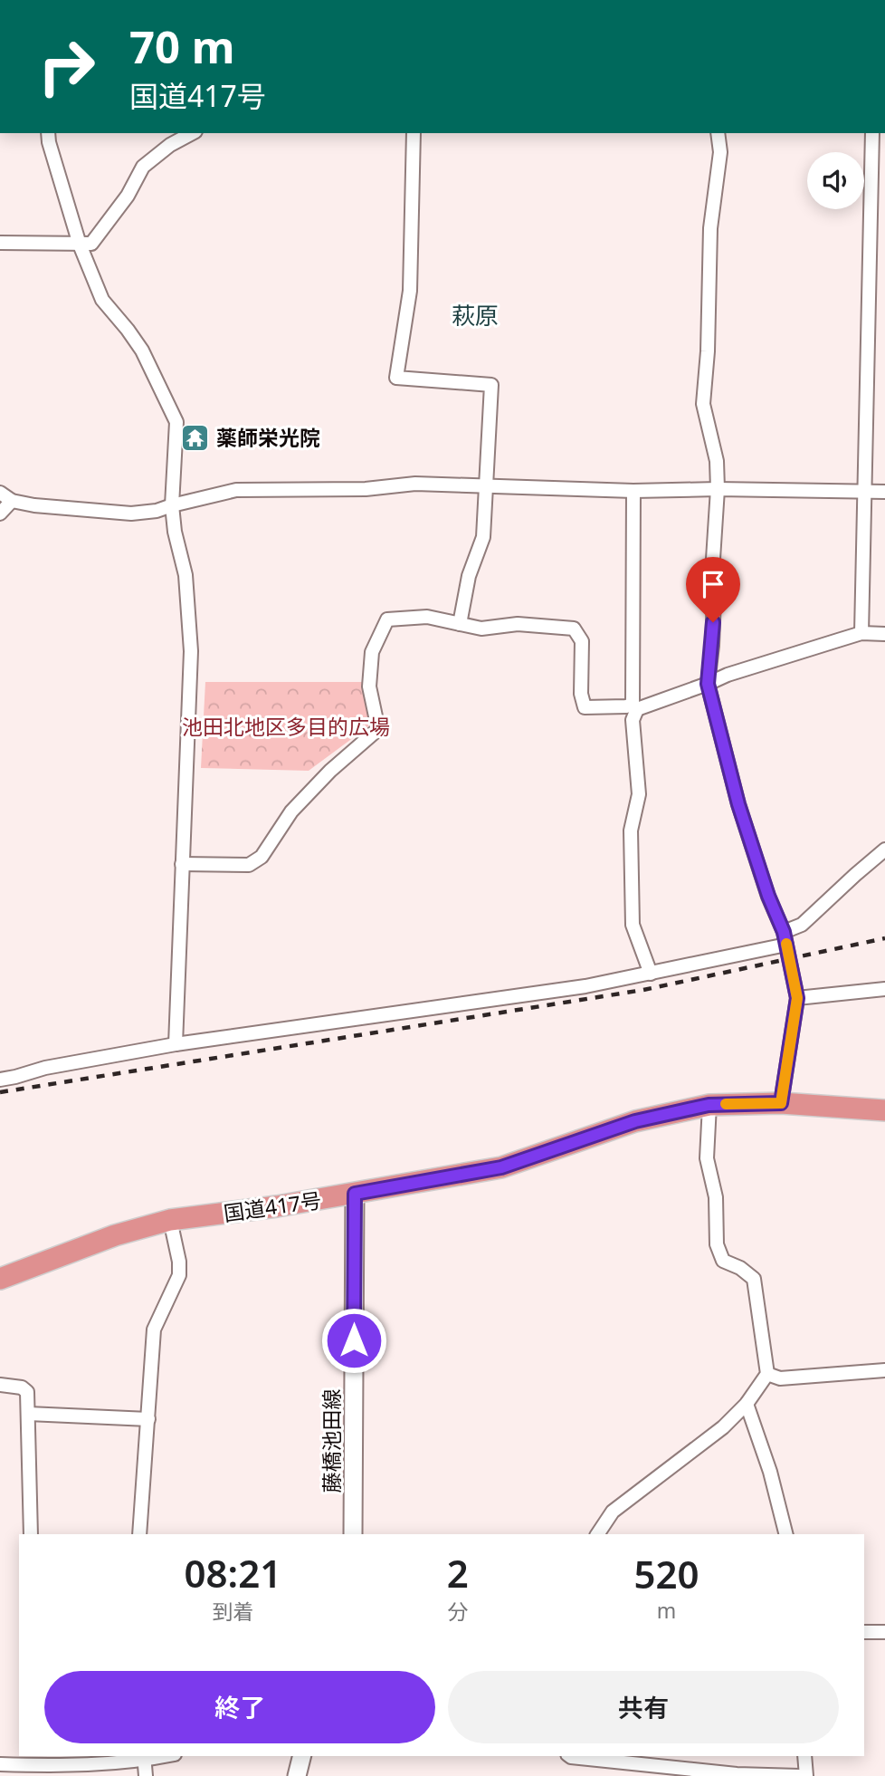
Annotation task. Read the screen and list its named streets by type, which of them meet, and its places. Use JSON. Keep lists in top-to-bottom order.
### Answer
{
  "streets": {
    "highway": ["国道417号"],
    "main road": ["藤橋池田線"]
  },
  "crossings": [
    ["国道417号", "藤橋池田線"]
  ],
  "districts": ["萩原"],
  "parks": ["池田北地区多目的広場"],
  "places": {
    "temple": ["薬師栄光院"]
  },
  "page": {
    "turn": ["70 m", "国道417号"],
    "eta": [
      "08:21",
      "到着",
      "2",
      "分",
      "520",
      "m"
    ],
    "buttons": ["終了", "共有"]
  }
}
